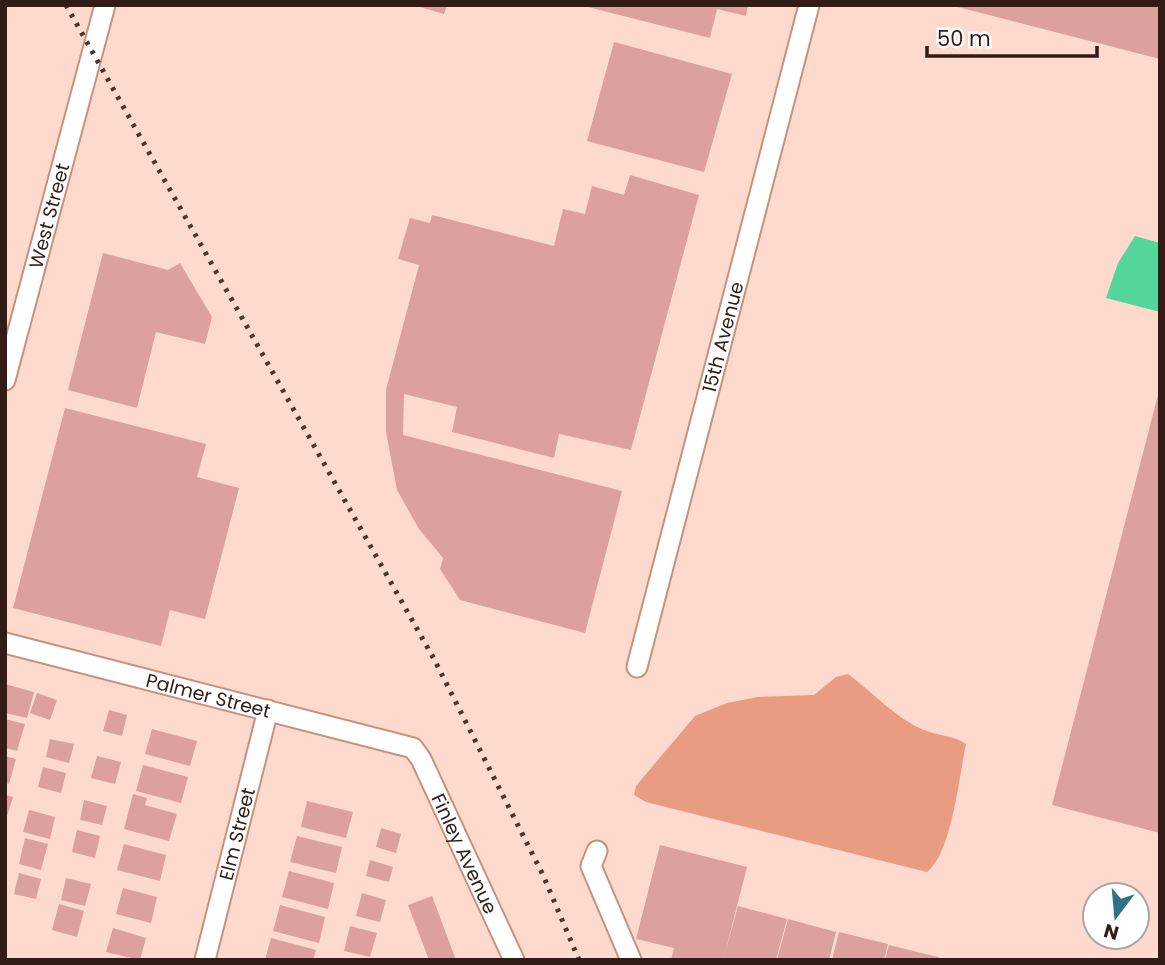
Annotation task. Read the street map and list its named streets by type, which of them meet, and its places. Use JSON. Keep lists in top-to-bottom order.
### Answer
{
  "streets": {
    "street": [
      "West Street",
      "15th Avenue",
      "Palmer Street",
      "Elm Street",
      "Finley Avenue"
    ]
  },
  "crossings": [
    ["Palmer Street", "Elm Street"],
    ["Palmer Street", "Finley Avenue"]
  ],
  "scale_bar": "50 m",
  "north": "bottom"
}
